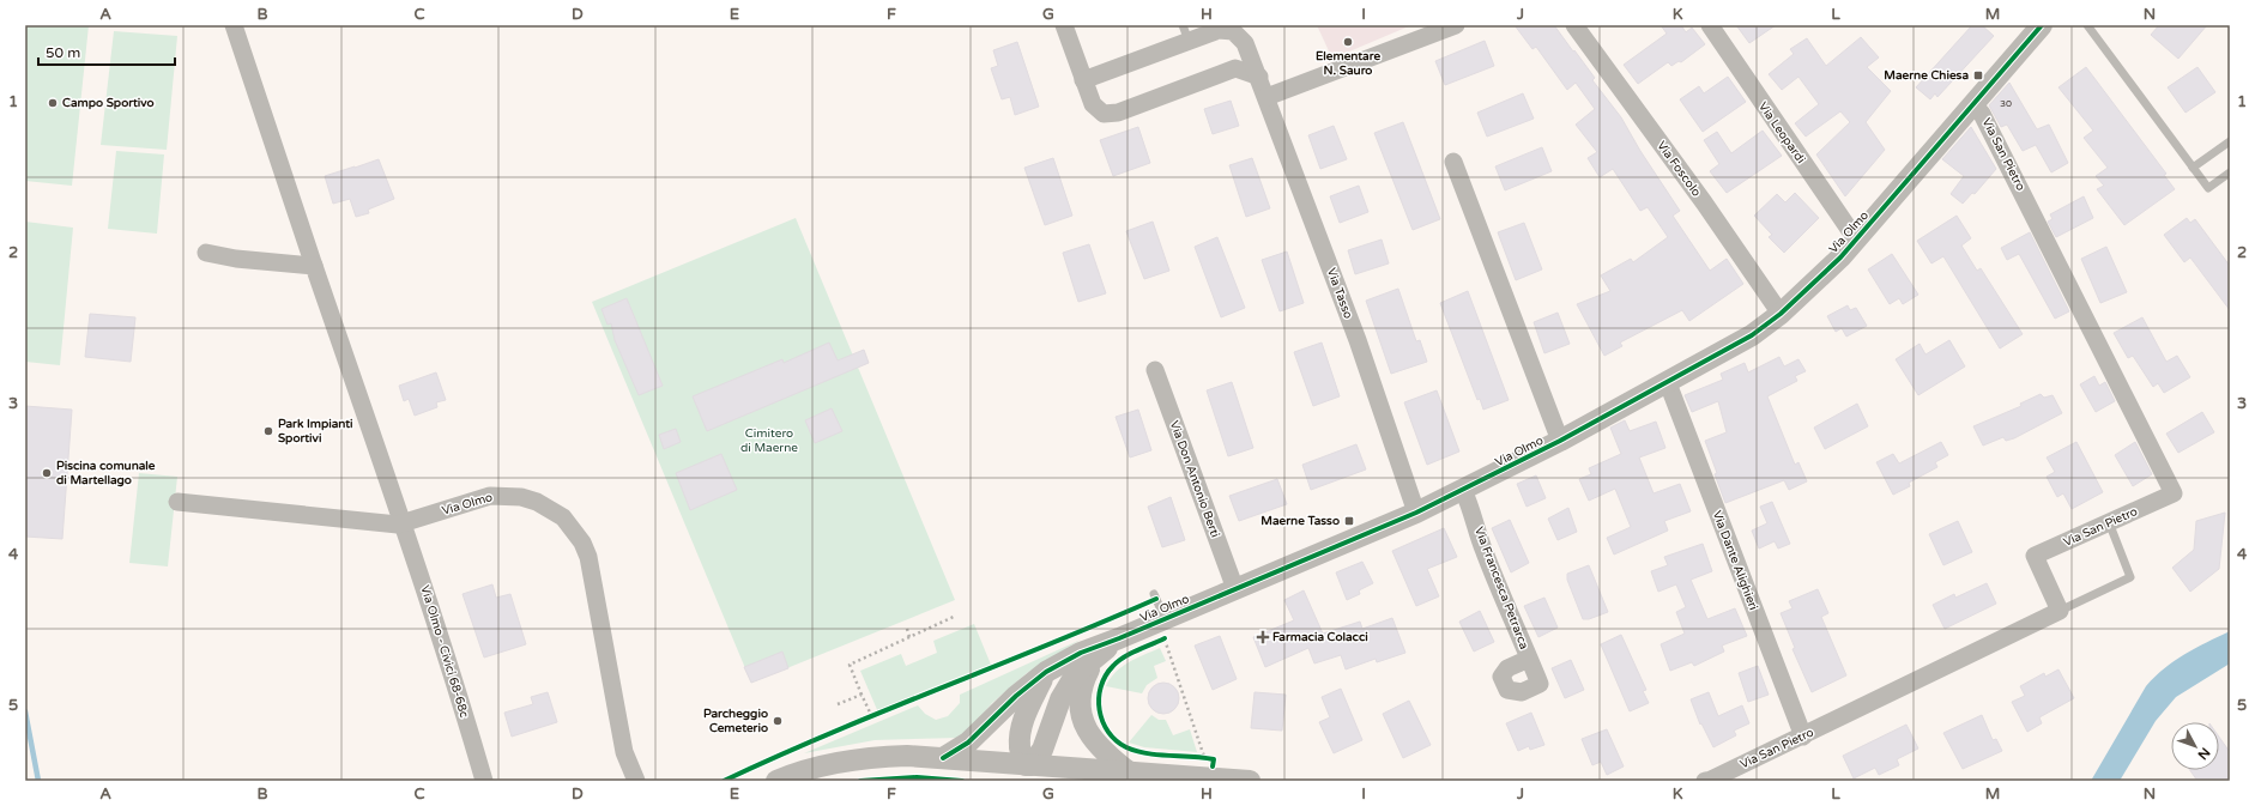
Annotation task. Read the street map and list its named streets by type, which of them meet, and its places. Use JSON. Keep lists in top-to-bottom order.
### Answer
{
  "streets": {
    "street": [
      "Via Leopardi",
      "Via San Pietro",
      "Via Foscolo",
      "Via Olmo",
      "Via Tasso",
      "Via Don Antonio Berti",
      "Via Dante Alighieri",
      "Via Francesca Petrarca",
      "Via Olmo - Civici 68-68c"
    ]
  },
  "crossings": [
    ["Via Leopardi", "Via Olmo"],
    ["Via San Pietro", "Via Olmo"],
    ["Via San Pietro", "Via Dante Alighieri"],
    ["Via Foscolo", "Via Olmo"],
    ["Via Olmo", "Via Tasso"],
    ["Via Olmo", "Via Don Antonio Berti"],
    ["Via Olmo", "Via Dante Alighieri"],
    ["Via Olmo", "Via Francesca Petrarca"],
    ["Via Olmo", "Via Olmo - Civici 68-68c"]
  ],
  "parks": ["Cimitero di Maerne"],
  "places": {
    "other": [
      "Elementare N. Sauro",
      "Campo Sportivo",
      "Park Impianti Sportivi",
      "Piscina comunale di Martellago",
      "Parcheggio Cemeterio"
    ],
    "transit": ["Maerne Chiesa", "Maerne Tasso"],
    "health": ["Farmacia Colacci"]
  },
  "house_numbers": ["30"],
  "scale_bar": "50 m",
  "north": "bottom right",
  "grid": {
    "columns": [
      "A",
      "B",
      "C",
      "D",
      "E",
      "F",
      "G",
      "H",
      "I",
      "J",
      "K",
      "L",
      "M",
      "N"
    ],
    "rows": [
      "1",
      "2",
      "3",
      "4",
      "5"
    ]
  }
}
